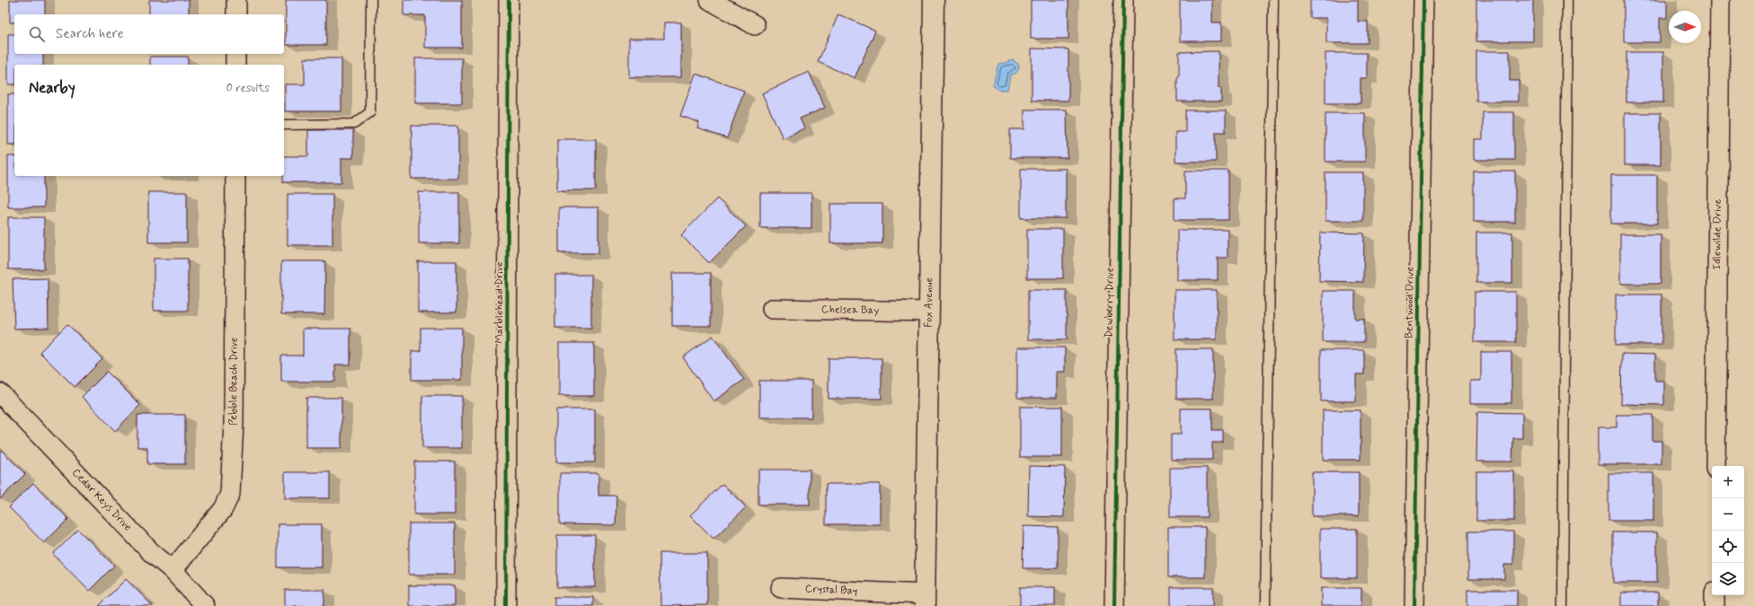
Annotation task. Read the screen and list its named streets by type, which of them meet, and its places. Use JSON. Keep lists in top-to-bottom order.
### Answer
{
  "streets": {
    "main road": ["Fox Avenue"],
    "street": [
      "Idlewilde Drive",
      "Marblehead Drive",
      "Dewberry Drive",
      "Bentwood Drive",
      "Chelsea Bay",
      "Pebble Beach Drive",
      "Cedar Keys Drive",
      "Crystal Bay"
    ]
  },
  "crossings": [
    ["Fox Avenue", "Chelsea Bay"],
    ["Fox Avenue", "Crystal Bay"],
    ["Pebble Beach Drive", "Cedar Keys Drive"]
  ],
  "north": "right",
  "page": {
    "search": "Search here",
    "heading": ["Nearby", "0 results"],
    "map_buttons": ["+", "−"]
  }
}
